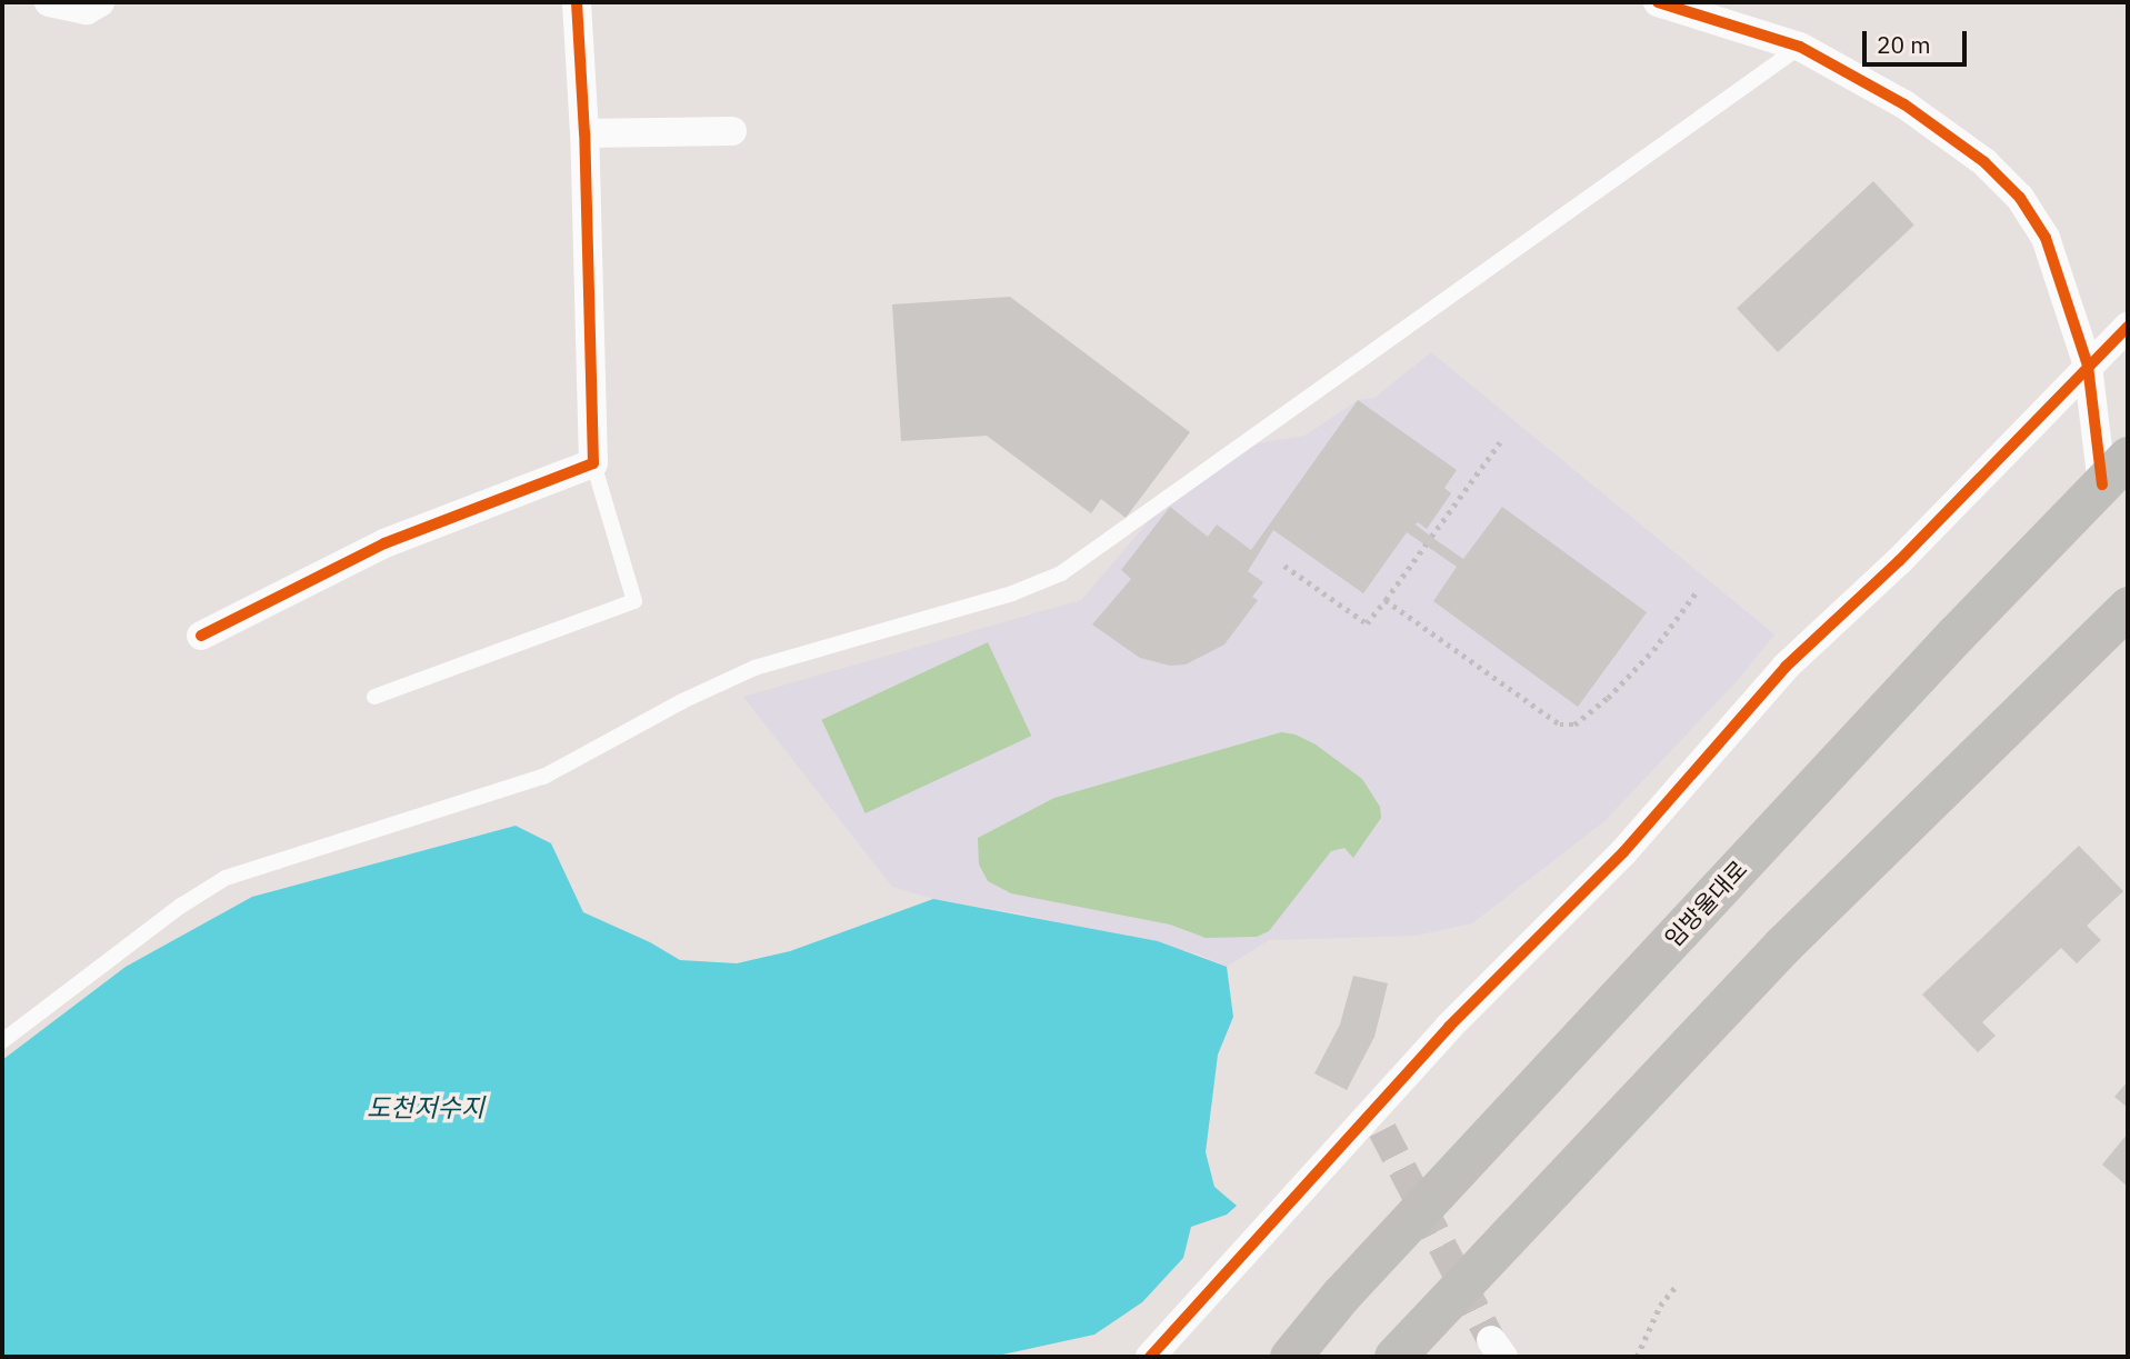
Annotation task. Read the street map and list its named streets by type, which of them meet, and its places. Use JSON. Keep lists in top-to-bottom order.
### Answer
{
  "streets": {
    "main road": ["임방울대로"]
  },
  "water": ["도천저수지"],
  "scale_bar": "20 m"
}
